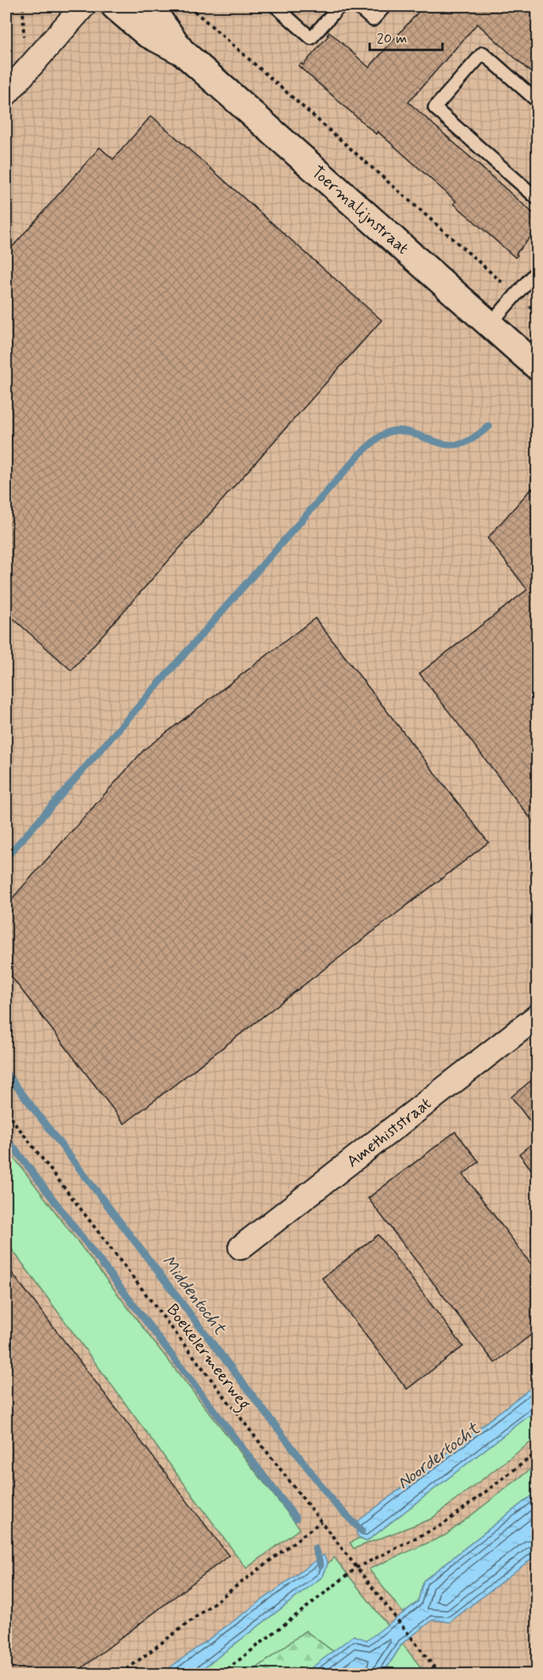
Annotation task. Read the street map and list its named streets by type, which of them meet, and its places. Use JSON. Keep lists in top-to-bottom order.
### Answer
{
  "streets": {
    "street": ["Toermalijnstraat", "Amethiststraat"],
    "path": ["Boekelermeerweg"]
  },
  "water": ["Middentocht", "Noordertocht"],
  "scale_bar": "20 m"
}
